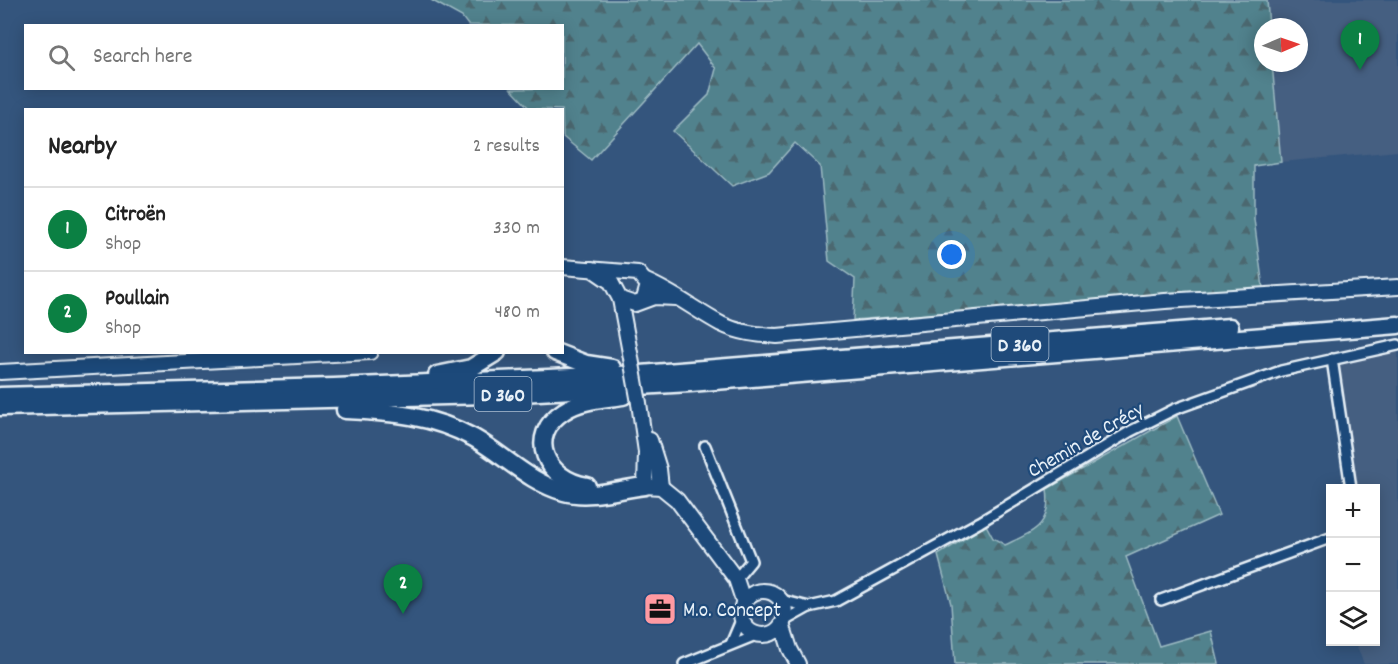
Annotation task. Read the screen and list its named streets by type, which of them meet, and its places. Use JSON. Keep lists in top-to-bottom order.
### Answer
{
  "streets": {
    "highway": ["D 360"],
    "street": ["Chemin de Crécy"]
  },
  "places": {
    "office": ["M.o. Concept"]
  },
  "north": "right",
  "page": {
    "pins": ["1", "2"],
    "search": "Search here",
    "heading": ["Nearby", "2 results"],
    "list": [
      {
        "mark": "1",
        "name": "Citroën",
        "note": "Shop",
        "value": "330 m"
      },
      {
        "mark": "2",
        "name": "Poullain",
        "note": "Shop",
        "value": "480 m"
      }
    ],
    "map_buttons": ["+", "−"]
  }
}
